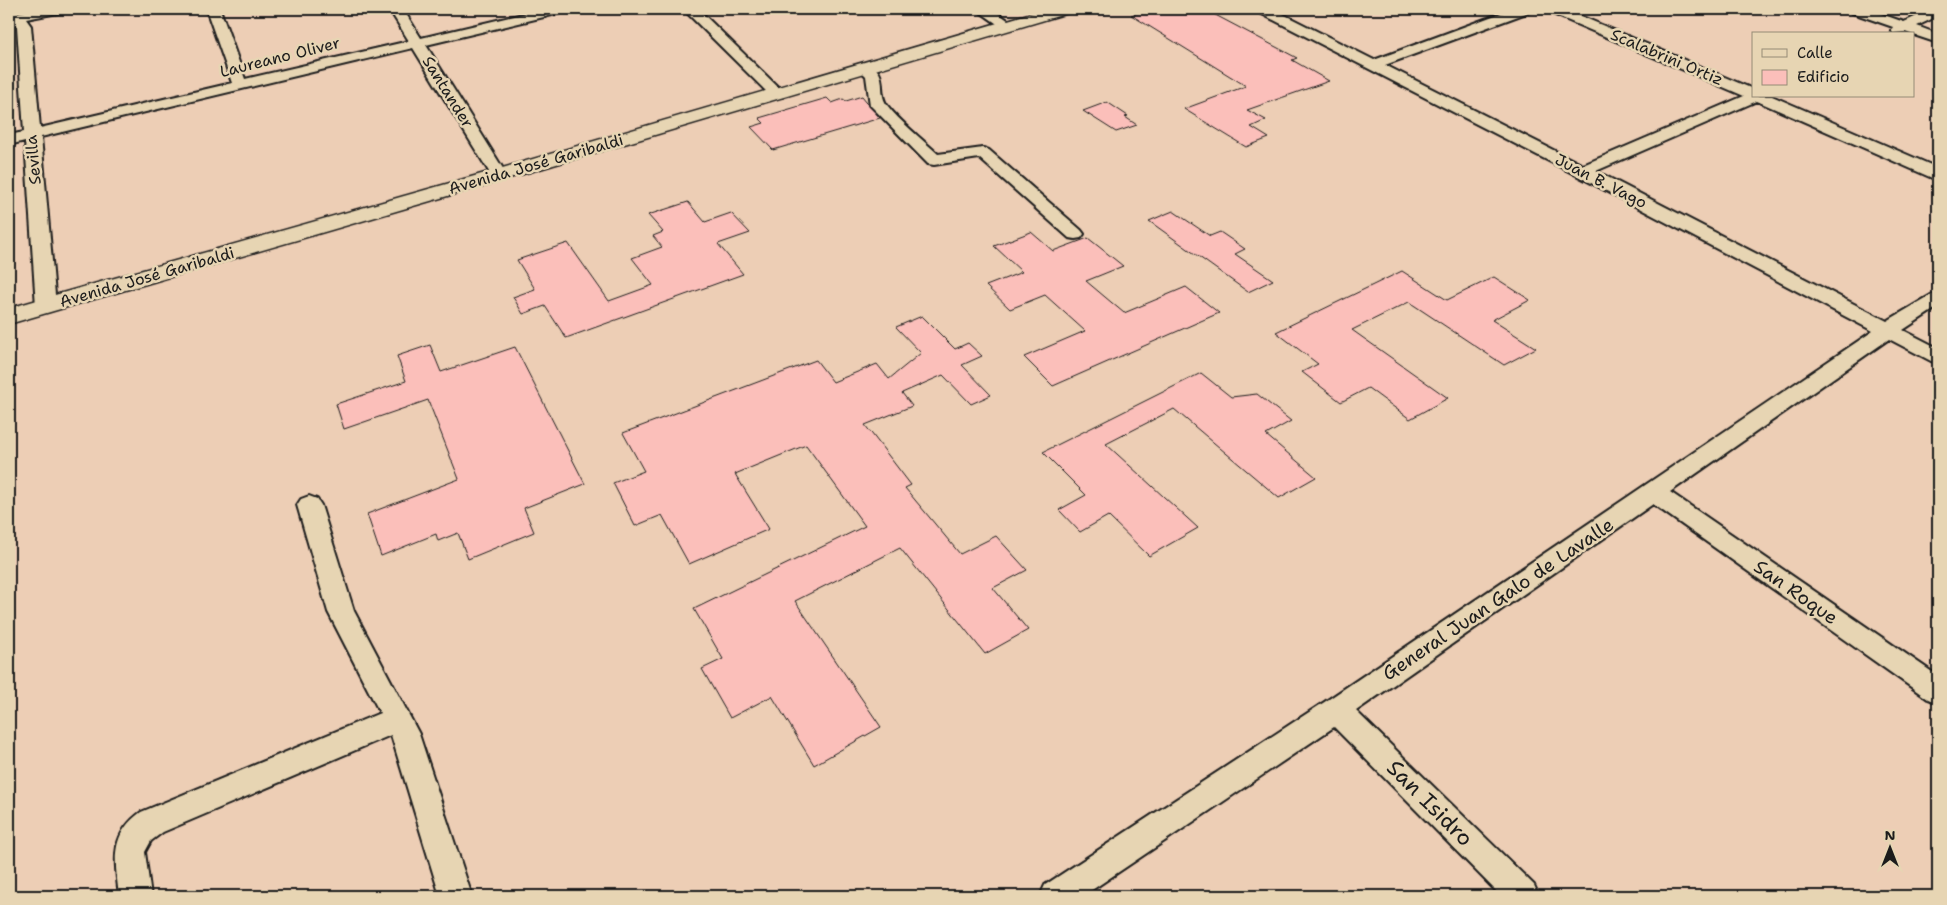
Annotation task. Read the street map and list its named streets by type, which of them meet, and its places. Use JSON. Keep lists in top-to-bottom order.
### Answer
{
  "streets": {
    "main road": ["Avenida José Garibaldi"],
    "street": [
      "Laureano Oliver",
      "Scalabrini Ortiz",
      "Santander",
      "Sevilla",
      "Juan B. Vago",
      "San Roque",
      "General Juan Galo de Lavalle",
      "San Isidro"
    ]
  },
  "crossings": [
    ["Laureano Oliver", "Santander"],
    ["Laureano Oliver", "Sevilla"],
    ["Santander", "Avenida José Garibaldi"],
    ["Sevilla", "Avenida José Garibaldi"],
    ["Juan B. Vago", "General Juan Galo de Lavalle"],
    ["San Roque", "General Juan Galo de Lavalle"],
    ["General Juan Galo de Lavalle", "San Isidro"]
  ],
  "legend": ["Calle", "Edificio"],
  "north": "top"
}
